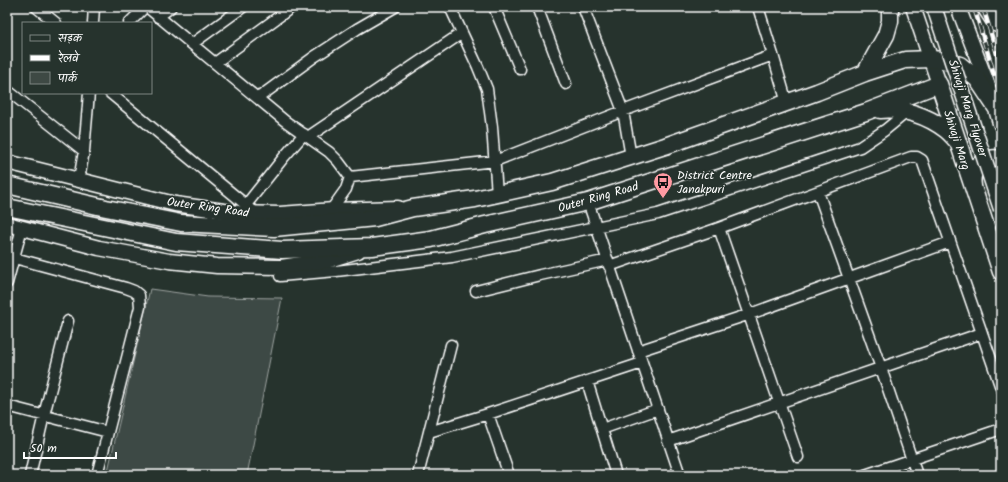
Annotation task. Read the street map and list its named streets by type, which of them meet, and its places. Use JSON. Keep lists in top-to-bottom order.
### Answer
{
  "streets": {
    "main road": ["Shivaji Marg", "Outer Ring Road"],
    "street": ["Shivaji Marg Flyover"]
  },
  "crossings": [
    ["Shivaji Marg", "Outer Ring Road"]
  ],
  "places": {
    "bus stop": ["District Centre Janakpuri"]
  },
  "legend": ["सड़क", "रेलवे", "पार्क"],
  "scale_bar": "50 m"
}
